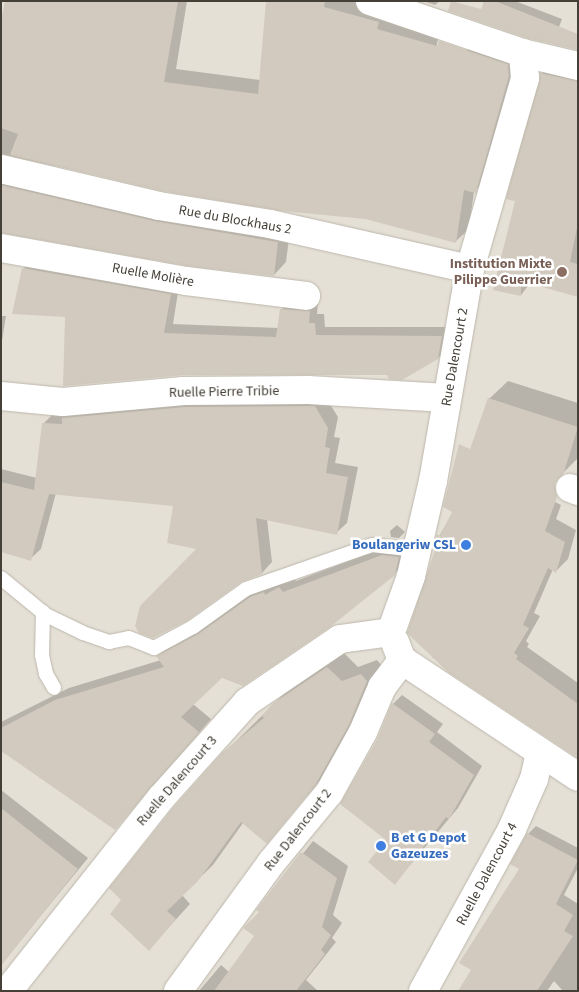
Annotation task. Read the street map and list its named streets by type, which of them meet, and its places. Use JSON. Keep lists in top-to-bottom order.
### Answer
{
  "streets": {
    "street": [
      "Rue du Blockhaus 2",
      "Ruelle Molière",
      "Rue Dalencourt 2",
      "Ruelle Pierre Tribie",
      "Ruelle Dalencourt 3",
      "Ruelle Dalencourt 4"
    ]
  },
  "crossings": [
    ["Rue du Blockhaus 2", "Rue Dalencourt 2"],
    ["Rue Dalencourt 2", "Ruelle Pierre Tribie"],
    ["Rue Dalencourt 2", "Ruelle Dalencourt 3"]
  ],
  "places": ["Institution Mixte Pilippe Guerrier", "Boulangeriw CSL", "B et G Depot Gazeuzes"]
}
